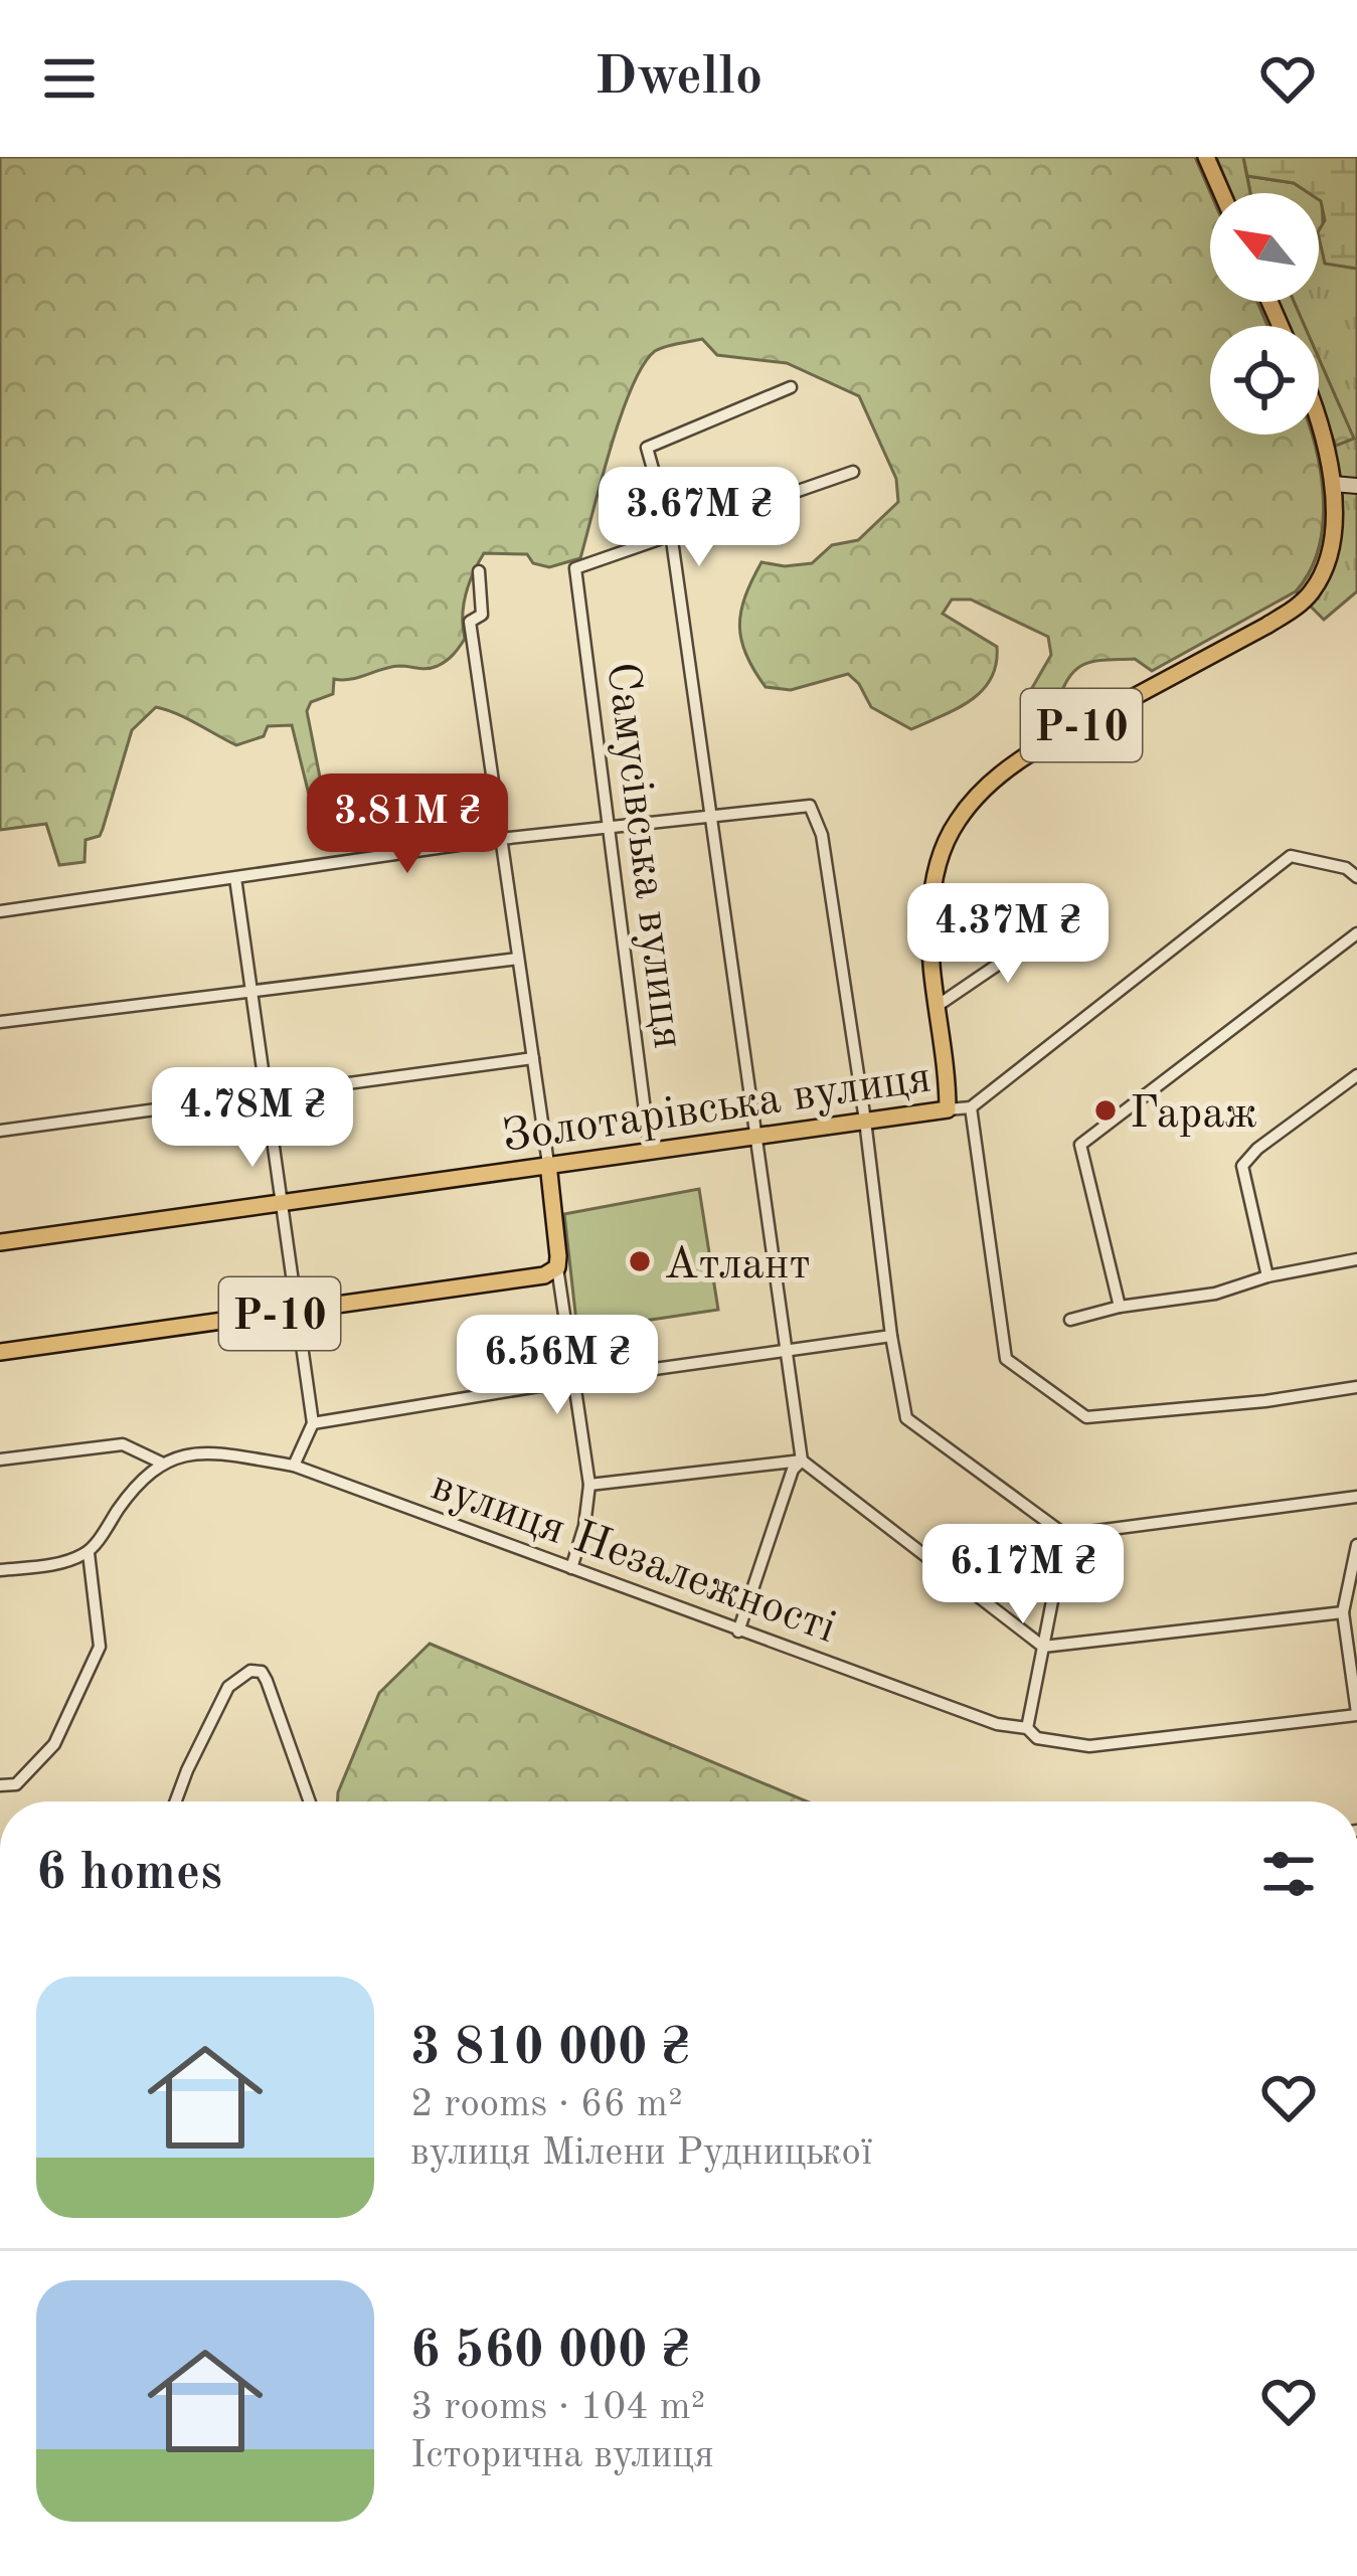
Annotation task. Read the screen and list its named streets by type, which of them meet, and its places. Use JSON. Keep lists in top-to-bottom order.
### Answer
{
  "streets": {
    "main road": ["Р-10", "Золотарівська вулиця"],
    "street": ["Самусівська вулиця", "вулиця Незалежності"]
  },
  "crossings": [
    ["Р-10", "Золотарівська вулиця"],
    ["Самусівська вулиця", "Золотарівська вулиця"]
  ],
  "places": ["Гараж", "Атлант"],
  "north": "top left",
  "page": {
    "header": "Dwello",
    "price": [
      "3.67M ₴",
      "3.81M ₴",
      "4.37M ₴",
      "4.78M ₴",
      "6.56M ₴",
      "6.17M ₴"
    ],
    "heading": "6 homes",
    "list": [
      {
        "name": "3 810 000 ₴",
        "note": "2 rooms · 66 m² · вулиця Мілени Рудницької"
      },
      {
        "name": "6 560 000 ₴",
        "note": "3 rooms · 104 m² · Історична вулиця"
      }
    ]
  }
}
